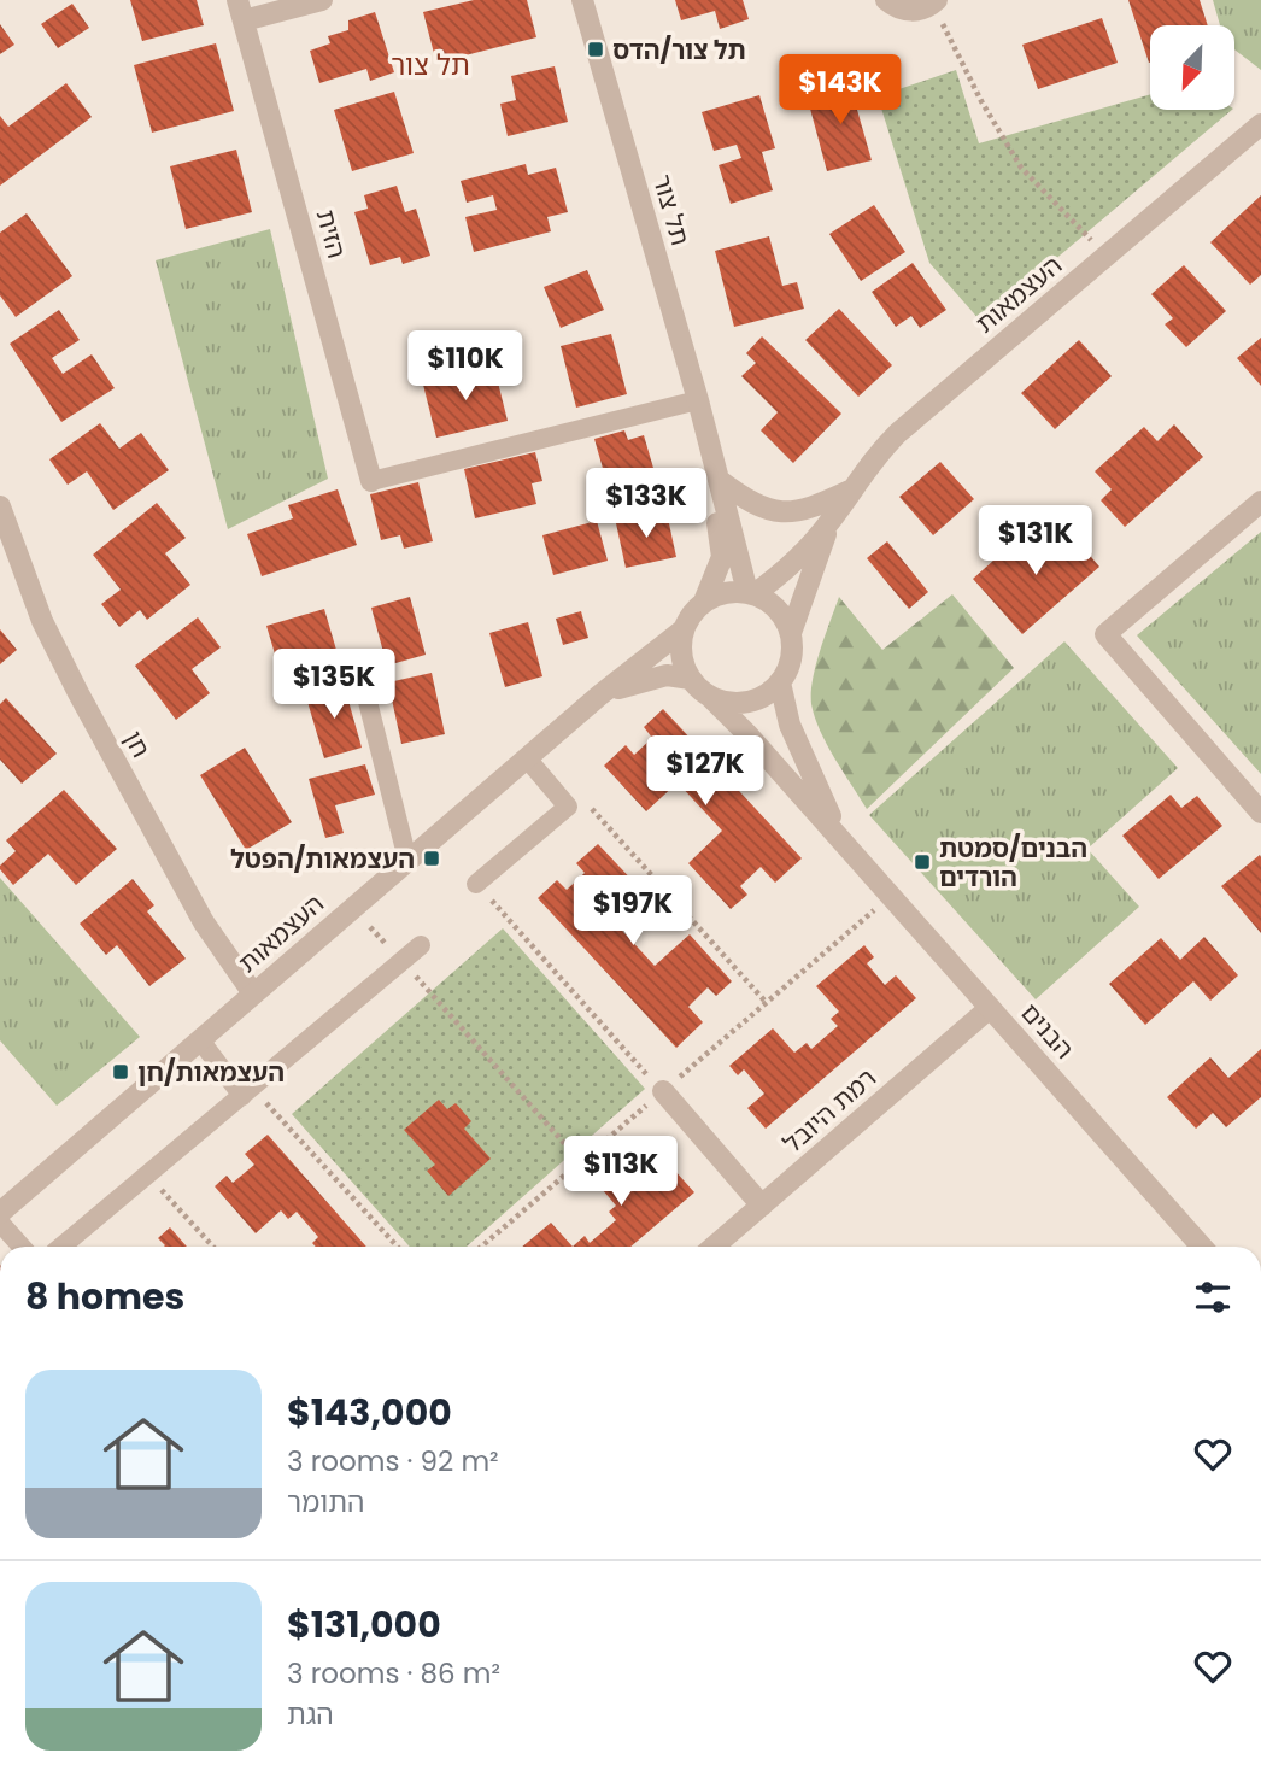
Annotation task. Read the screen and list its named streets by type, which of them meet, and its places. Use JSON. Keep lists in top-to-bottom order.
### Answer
{
  "streets": {
    "street": [
      "תל צור",
      "הזית",
      "העצמאות",
      "חן",
      "הבנים",
      "רמת היובל"
    ]
  },
  "crossings": [
    ["תל צור", "העצמאות"],
    ["תל צור", "הבנים"],
    ["העצמאות", "חן"],
    ["העצמאות", "הבנים"],
    ["הבנים", "רמת היובל"]
  ],
  "districts": ["תל צור"],
  "places": {
    "transit": [
      "תל צור/הדס",
      "העצמאות/הפטל",
      "הבנים/סמטת הורדים",
      "העצמאות/חן"
    ]
  },
  "north": "bottom left",
  "page": {
    "price": [
      "$143K",
      "$110K",
      "$133K",
      "$131K",
      "$135K",
      "$127K",
      "$197K",
      "$113K"
    ],
    "heading": "8 homes",
    "list": [
      {
        "name": "$143,000",
        "note": "3 rooms · 92 m² · התומר"
      },
      {
        "name": "$131,000",
        "note": "3 rooms · 86 m² · הגת"
      }
    ]
  }
}
